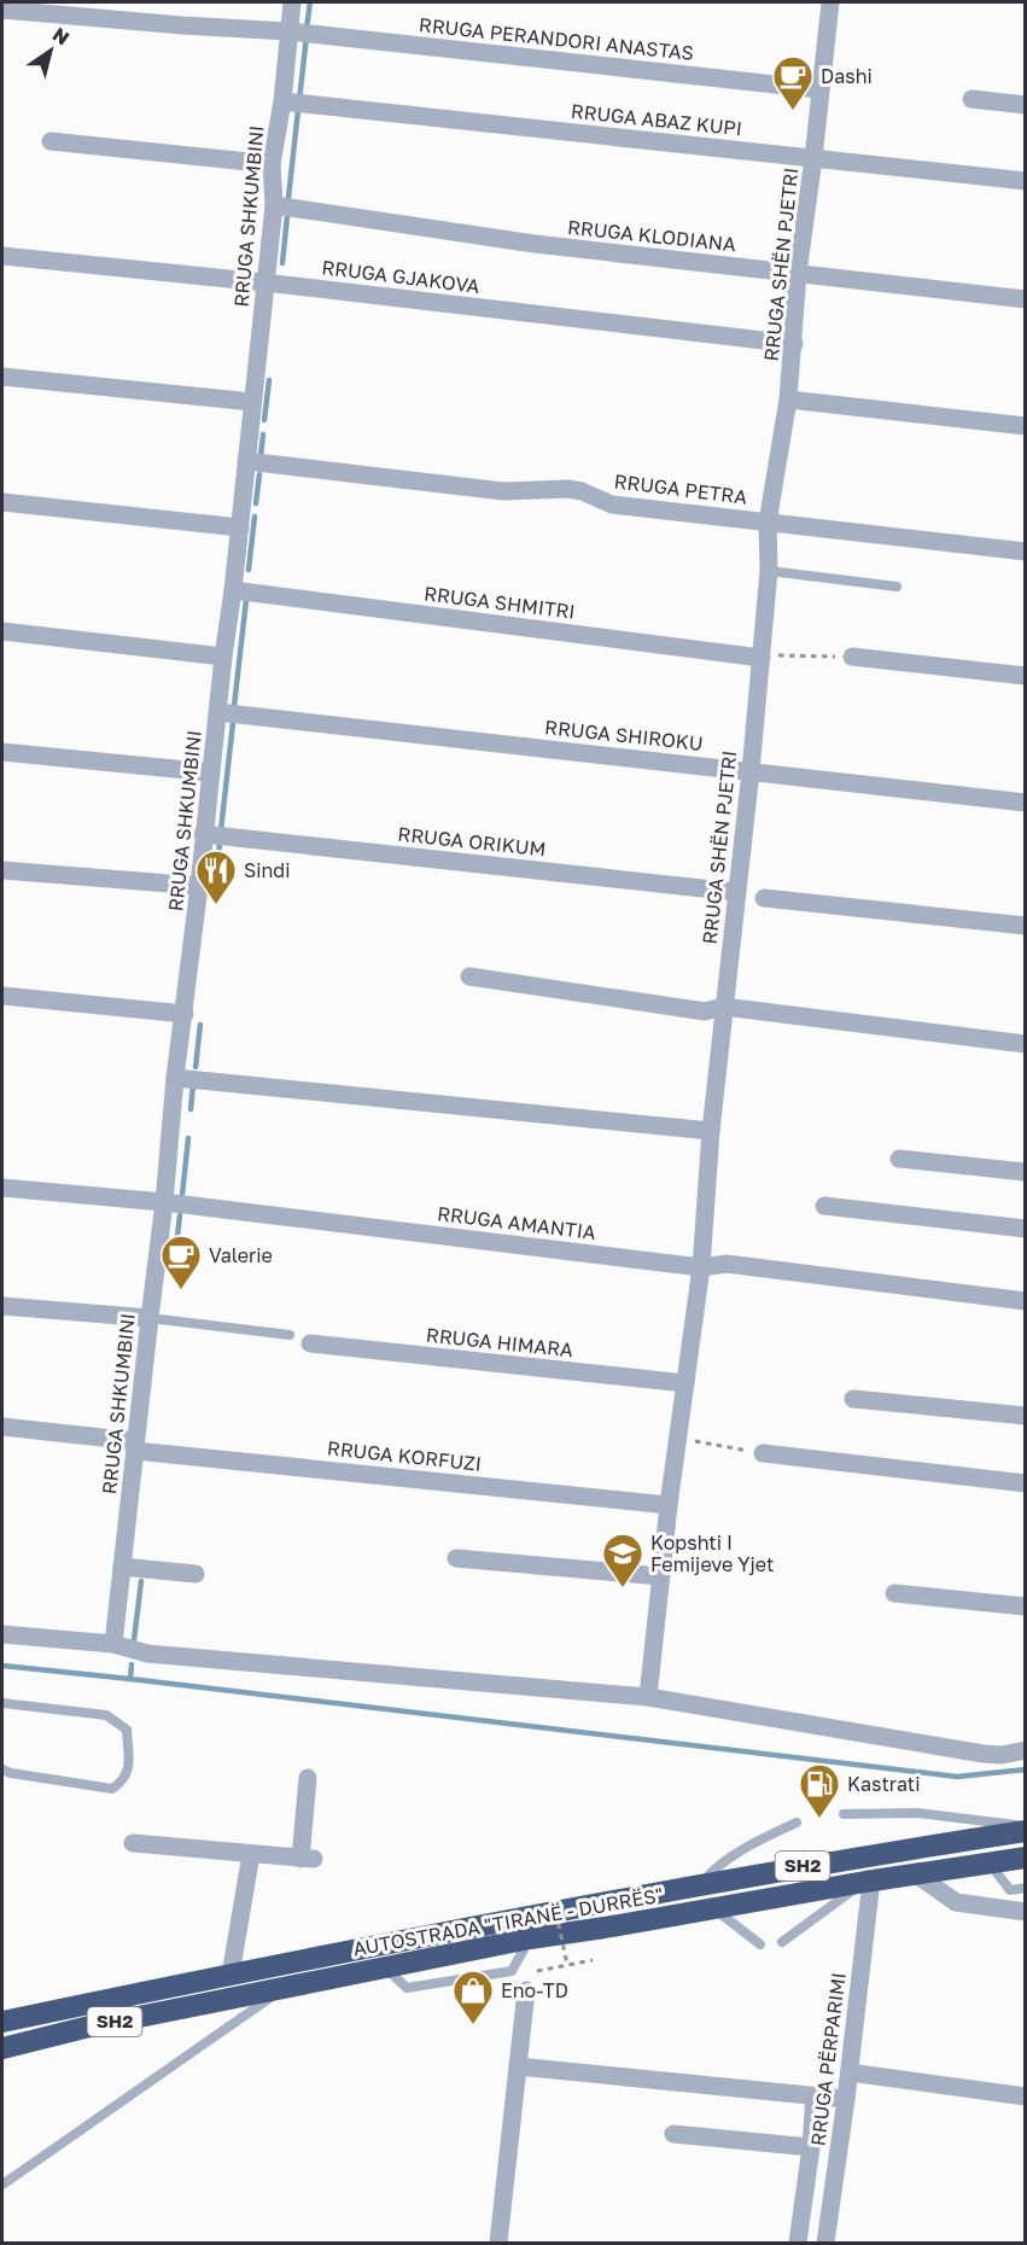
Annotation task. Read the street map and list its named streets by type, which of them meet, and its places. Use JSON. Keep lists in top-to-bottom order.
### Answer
{
  "streets": {
    "highway": ["SH2", "AUTOSTRADA \"TIRANË - DURRËS\""],
    "street": [
      "RRUGA PERANDORI ANASTAS",
      "RRUGA ABAZ KUPI",
      "RRUGA SHKUMBINI",
      "RRUGA KLODIANA",
      "RRUGA SHËN PJETRI",
      "RRUGA GJAKOVA",
      "RRUGA PETRA",
      "RRUGA SHMITRI",
      "RRUGA SHIROKU",
      "RRUGA ORIKUM",
      "RRUGA AMANTIA",
      "RRUGA HIMARA",
      "RRUGA KORFUZI",
      "RRUGA PËRPARIMI"
    ]
  },
  "crossings": [
    ["RRUGA PERANDORI ANASTAS", "RRUGA SHKUMBINI"],
    ["RRUGA PERANDORI ANASTAS", "RRUGA SHËN PJETRI"],
    ["RRUGA ABAZ KUPI", "RRUGA SHKUMBINI"],
    ["RRUGA ABAZ KUPI", "RRUGA SHËN PJETRI"],
    ["RRUGA SHKUMBINI", "RRUGA KLODIANA"],
    ["RRUGA SHKUMBINI", "RRUGA GJAKOVA"],
    ["RRUGA SHKUMBINI", "RRUGA PETRA"],
    ["RRUGA SHKUMBINI", "RRUGA SHMITRI"],
    ["RRUGA SHKUMBINI", "RRUGA SHIROKU"],
    ["RRUGA SHKUMBINI", "RRUGA ORIKUM"],
    ["RRUGA SHKUMBINI", "RRUGA AMANTIA"],
    ["RRUGA SHKUMBINI", "RRUGA KORFUZI"],
    ["RRUGA KLODIANA", "RRUGA SHËN PJETRI"],
    ["RRUGA SHËN PJETRI", "RRUGA GJAKOVA"],
    ["RRUGA SHËN PJETRI", "RRUGA PETRA"],
    ["RRUGA SHËN PJETRI", "RRUGA SHMITRI"],
    ["RRUGA SHËN PJETRI", "RRUGA SHIROKU"],
    ["RRUGA SHËN PJETRI", "RRUGA ORIKUM"],
    ["RRUGA SHËN PJETRI", "RRUGA AMANTIA"],
    ["RRUGA SHËN PJETRI", "RRUGA HIMARA"],
    ["RRUGA SHËN PJETRI", "RRUGA KORFUZI"],
    ["AUTOSTRADA \"TIRANË - DURRËS\"", "RRUGA PËRPARIMI"]
  ],
  "places": {
    "cafe": ["Dashi", "Valerie"],
    "restaurant": ["Sindi"],
    "school or university": ["Kopshti I Femijeve Yjet"],
    "fuel station": ["Kastrati"],
    "shop": ["Eno-TD"]
  },
  "north": "top right"
}
